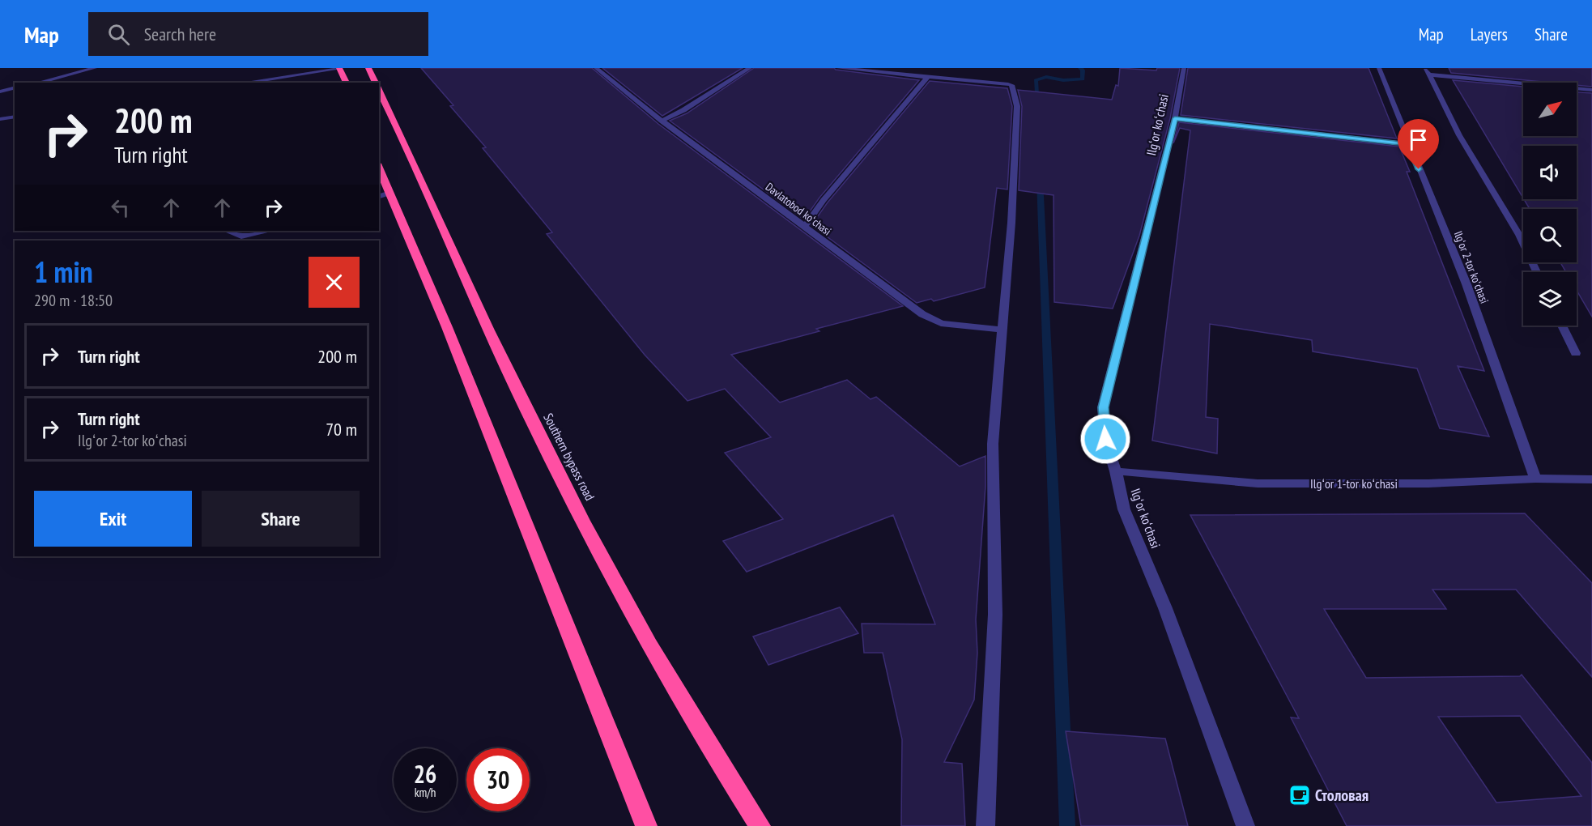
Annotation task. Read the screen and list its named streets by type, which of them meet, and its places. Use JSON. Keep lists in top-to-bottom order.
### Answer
{
  "streets": {
    "highway": ["Southern bypass road"],
    "street": [
      "Ilgʻor koʻchasi",
      "Davlatobod koʻchasi",
      "Ilgʻor 2-tor koʻchasi",
      "Ilgʻor 1-tor koʻchasi"
    ]
  },
  "crossings": [
    ["Ilgʻor koʻchasi", "Ilgʻor 1-tor koʻchasi"],
    ["Ilgʻor 2-tor koʻchasi", "Ilgʻor 1-tor koʻchasi"]
  ],
  "places": {
    "cafe": ["Столовая"]
  },
  "north": "top right",
  "page": {
    "header": "Map",
    "search": "Search here",
    "nav": ["Map", "Layers", "Share"],
    "turn": ["200 m", "Turn right"],
    "heading": ["1 min", "290 m · 18:50"],
    "list": [
      {
        "name": "Turn right",
        "value": "200 m"
      },
      {
        "name": "Turn right",
        "note": "Ilgʻor 2-tor koʻchasi",
        "value": "70 m"
      }
    ],
    "buttons": ["Exit", "Share"],
    "speed": "26 km/h",
    "limit": "30"
  }
}
